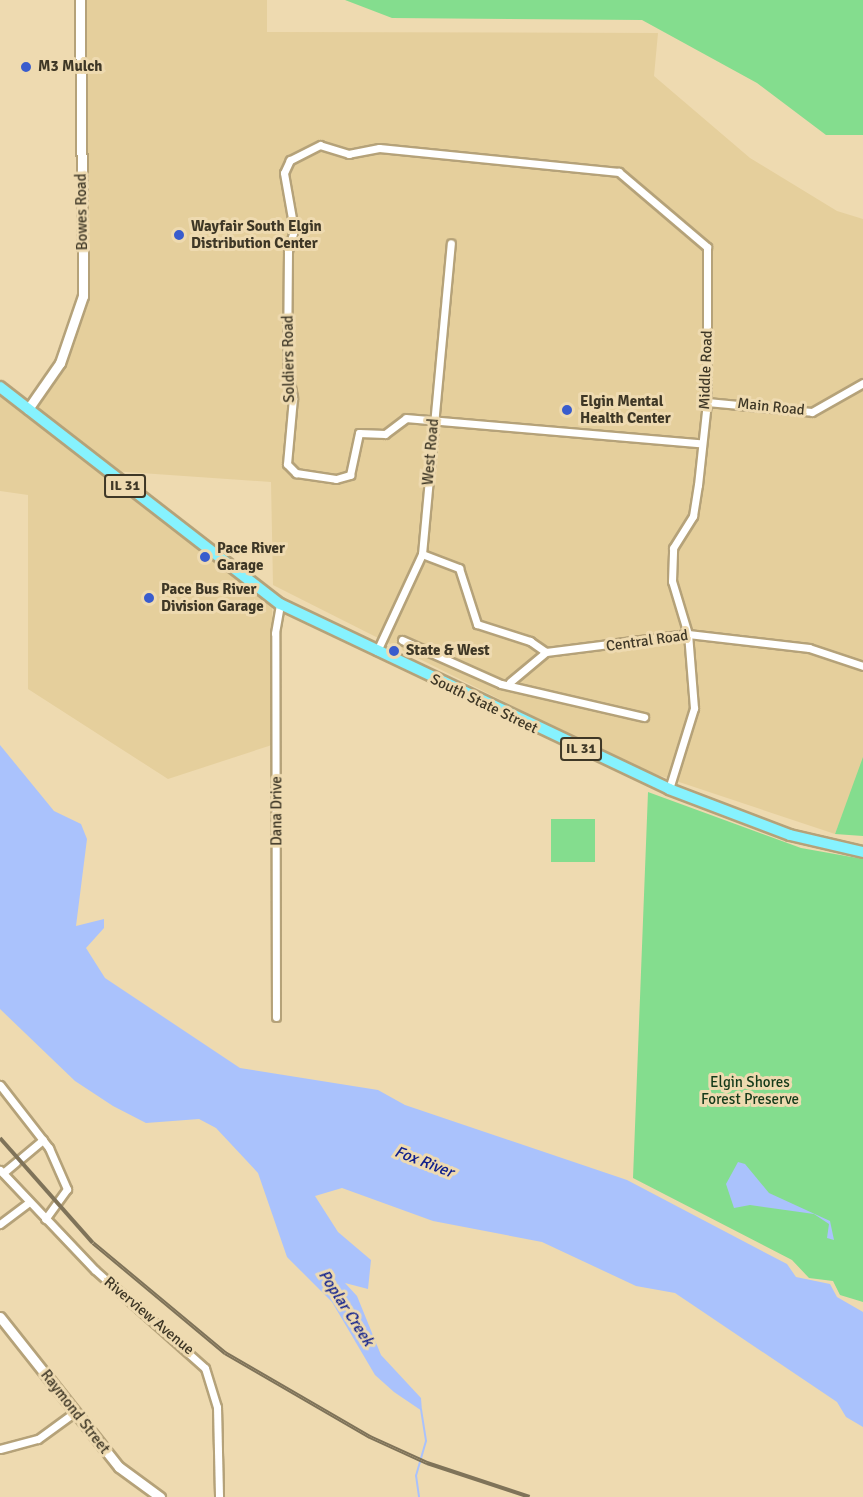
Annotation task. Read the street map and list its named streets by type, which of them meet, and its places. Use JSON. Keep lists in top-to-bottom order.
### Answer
{
  "streets": {
    "main road": ["IL 31", "South State Street"],
    "street": [
      "Bowes Road",
      "Soldiers Road",
      "Middle Road",
      "Main Road",
      "West Road",
      "Central Road",
      "Dana Drive",
      "Riverview Avenue",
      "Raymond Street"
    ]
  },
  "crossings": [
    ["Bowes Road", "IL 31"],
    ["Bowes Road", "South State Street"],
    ["Soldiers Road", "Middle Road"],
    ["Soldiers Road", "West Road"],
    ["Middle Road", "Main Road"],
    ["Middle Road", "Central Road"],
    ["Middle Road", "South State Street"],
    ["West Road", "South State Street"],
    ["IL 31", "South State Street"],
    ["South State Street", "Dana Drive"]
  ],
  "water": ["Fox River", "Poplar Creek"],
  "parks": ["Elgin Shores Forest Preserve"],
  "places": [
    "M3 Mulch",
    "Wayfair South Elgin Distribution Center",
    "Elgin Mental Health Center",
    "Pace River Garage",
    "Pace Bus River Division Garage",
    "State & West"
  ]
}
